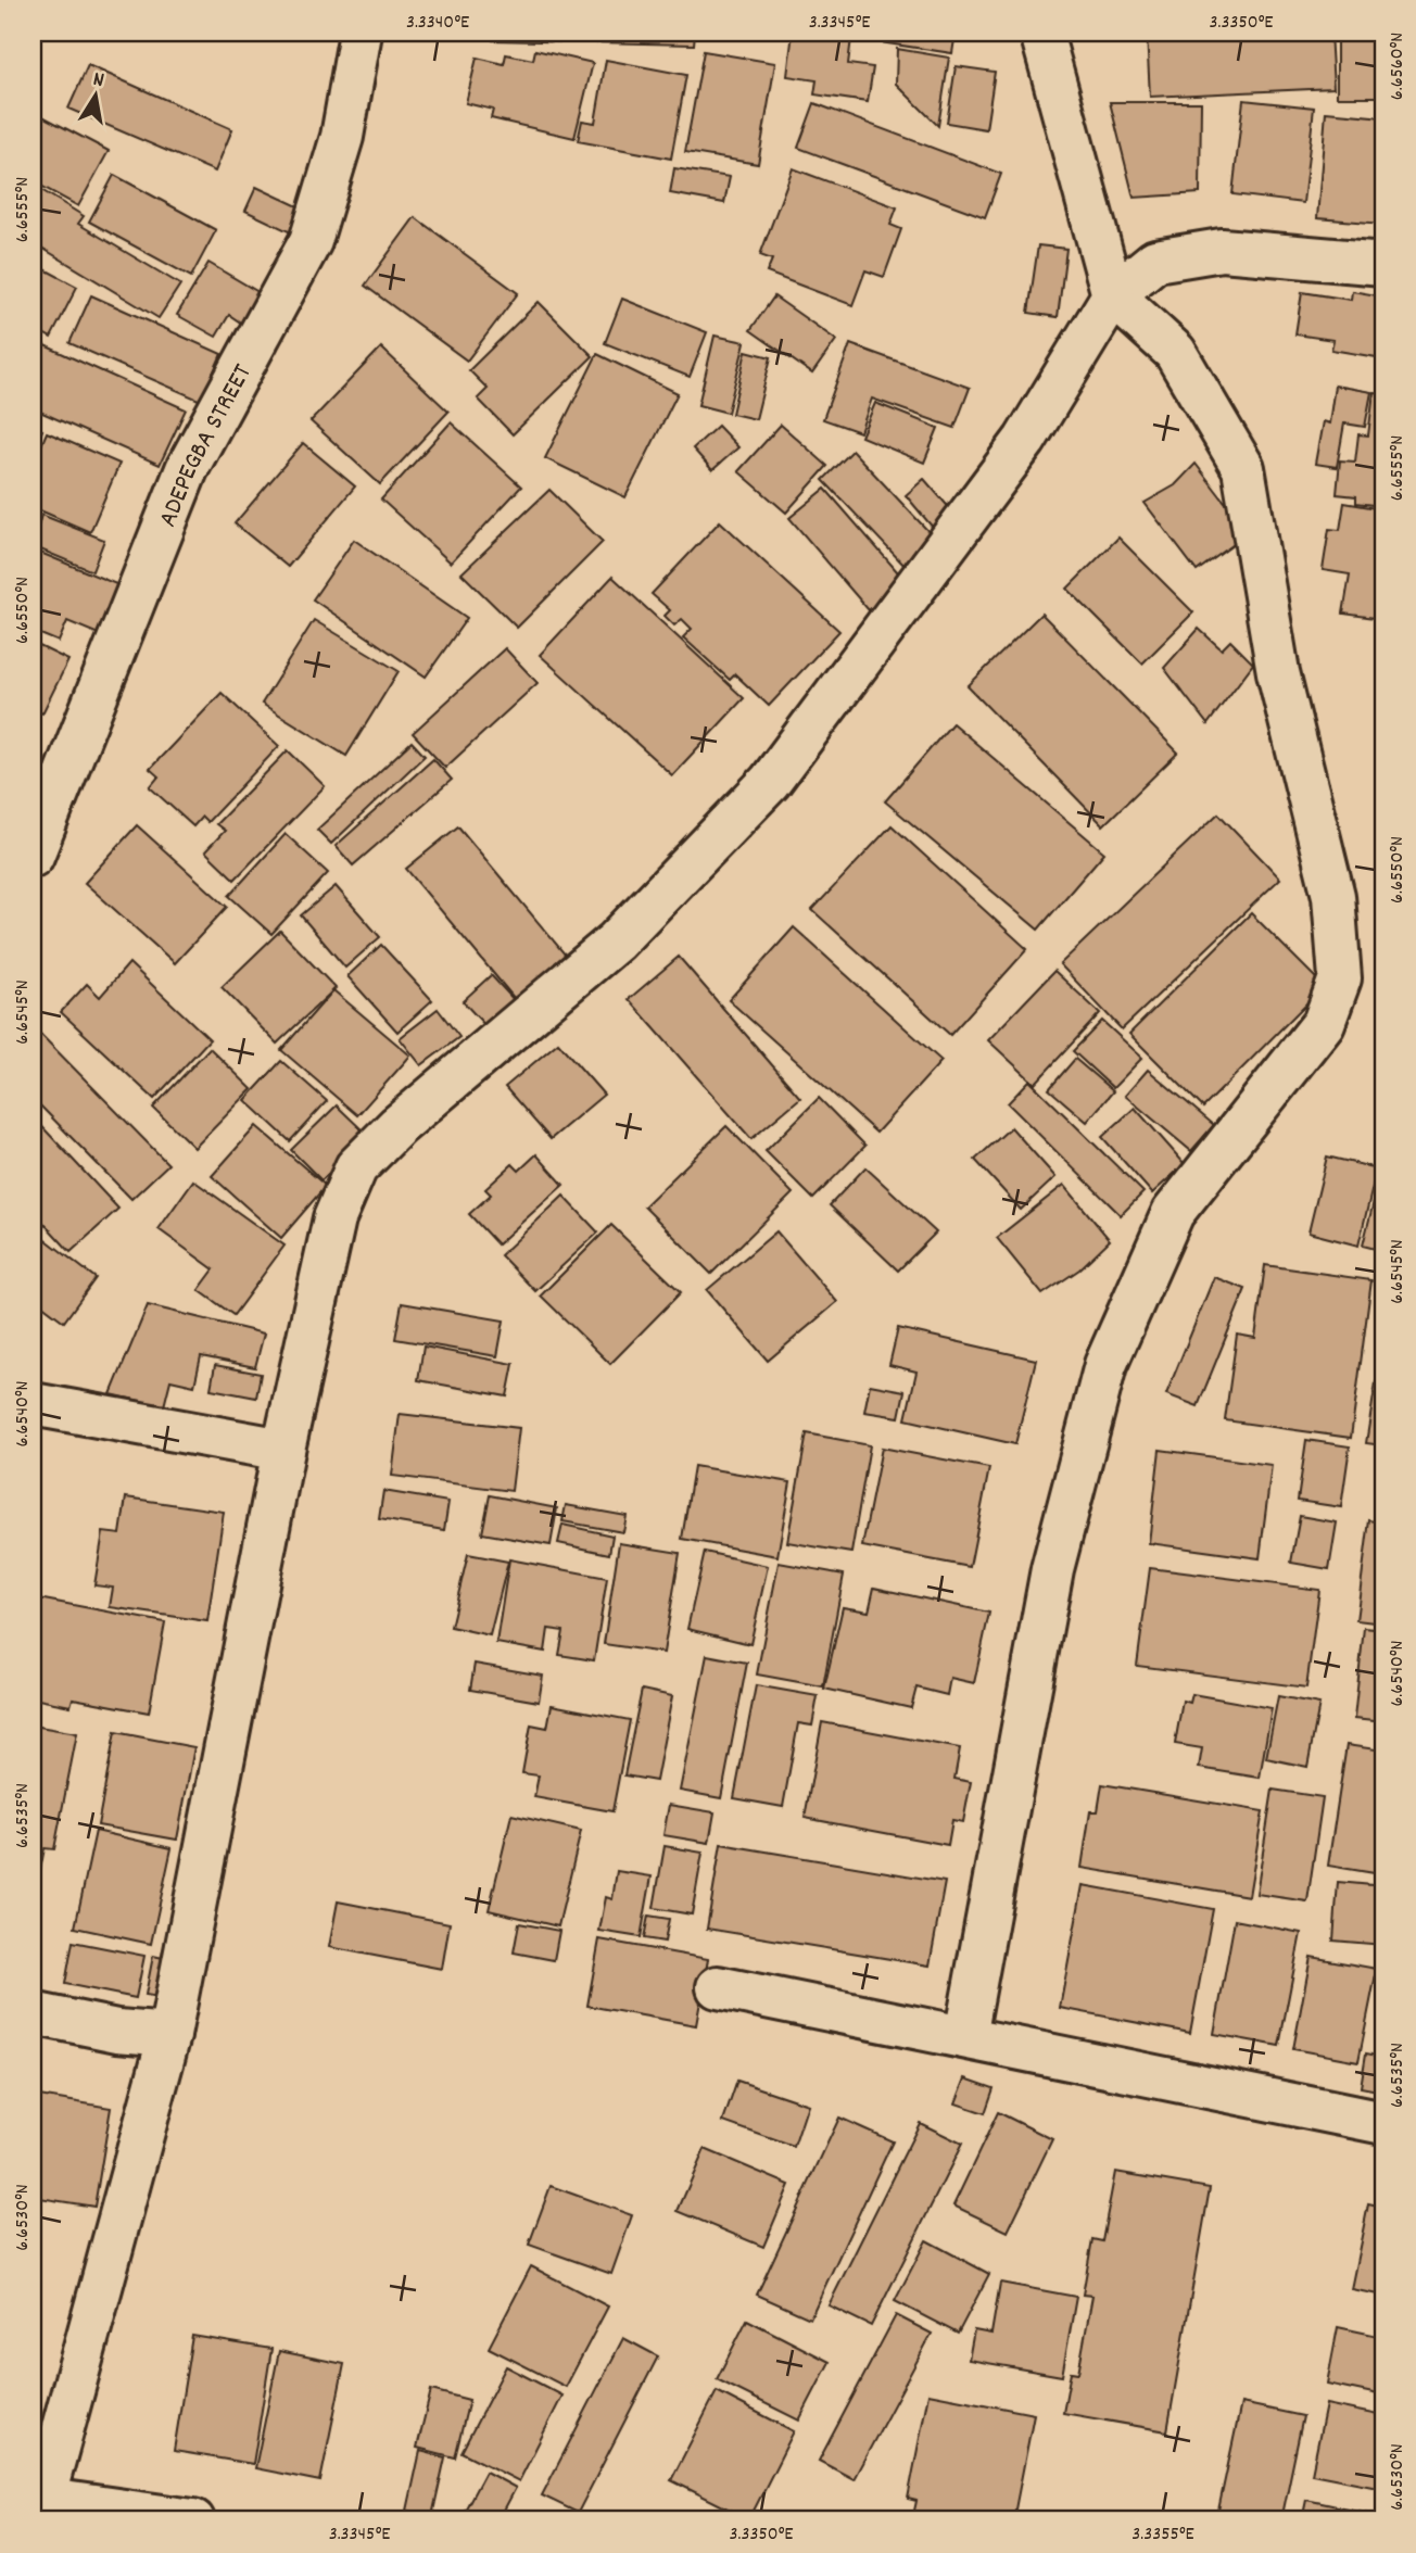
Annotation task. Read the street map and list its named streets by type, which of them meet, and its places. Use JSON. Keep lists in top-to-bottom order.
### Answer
{
  "streets": {
    "street": ["ADEPEGBA STREET"]
  },
  "north": "top",
  "coordinates": [
    "3.3340°E",
    "3.3345°E",
    "3.3350°E",
    "6.6560°N",
    "6.6555°N",
    "6.6550°N",
    "6.6545°N",
    "6.6540°N",
    "6.6535°N",
    "6.6530°N",
    "3.3355°E"
  ]
}
